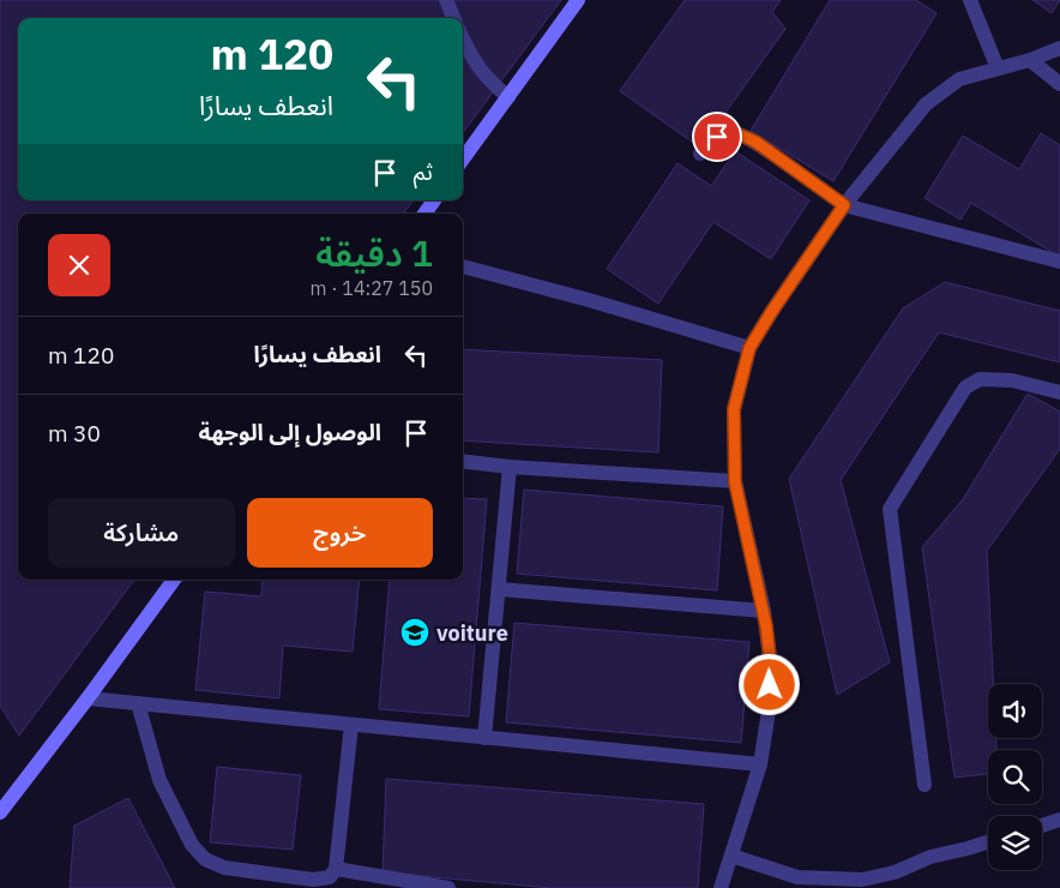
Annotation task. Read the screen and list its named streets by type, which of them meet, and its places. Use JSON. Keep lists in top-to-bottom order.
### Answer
{
  "places": {
    "school or university": ["voiture"]
  },
  "page": {
    "turn": ["120 m", "انعطف يسارًا"],
    "then": "ثم",
    "heading": ["1 دقيقة", "150 m · 14:27"],
    "list": [
      {
        "name": "انعطف يسارًا",
        "value": "120 m"
      },
      {
        "name": "الوصول إلى الوجهة",
        "value": "30 m"
      }
    ],
    "buttons": ["خروج", "مشاركة"]
  }
}
